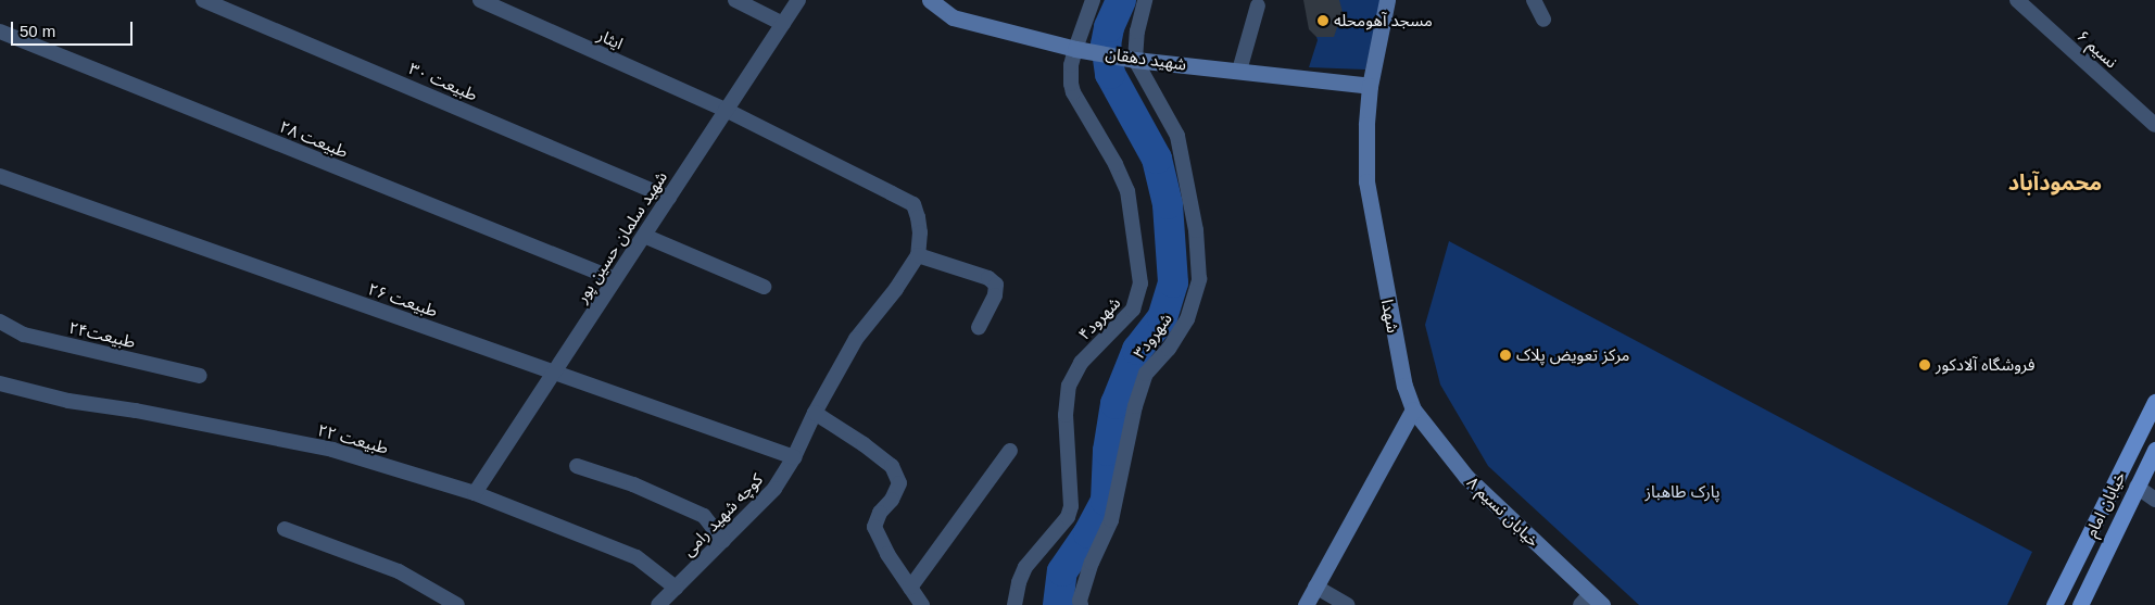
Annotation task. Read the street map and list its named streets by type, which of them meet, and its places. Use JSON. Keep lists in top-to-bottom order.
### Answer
{
  "streets": {
    "main road": ["خیابان امام"],
    "street": [
      "ایثار",
      "نسیم ۶",
      "شهید دهقان",
      "طبیعت ۳۰",
      "طبیعت ۲۸",
      "شهید سلمان حسین پور",
      "طبیعت ۲۶",
      "شهدا",
      "شهرود۴",
      "طبیعت۲۴",
      "شهرود۳",
      "طبیعت ۲۲",
      "خیابان نسیم ۸",
      "کوچه شهید رامی"
    ]
  },
  "crossings": [
    ["ایثار", "شهید سلمان حسین پور"],
    ["ایثار", "کوچه شهید رامی"],
    ["شهید دهقان", "شهدا"],
    ["شهید دهقان", "شهرود۴"],
    ["شهید دهقان", "شهرود۳"],
    ["طبیعت ۳۰", "شهید سلمان حسین پور"],
    ["طبیعت ۲۸", "شهید سلمان حسین پور"],
    ["شهید سلمان حسین پور", "طبیعت ۲۶"],
    ["شهید سلمان حسین پور", "طبیعت ۲۲"],
    ["طبیعت ۲۶", "کوچه شهید رامی"],
    ["شهدا", "خیابان نسیم ۸"],
    ["طبیعت ۲۲", "کوچه شهید رامی"]
  ],
  "districts": ["محمودآباد"],
  "parks": ["پارک طاهباز"],
  "places": ["مسجد آهومحله", "مرکز تعویض پلاک", "فروشگاه آلادکور"],
  "scale_bar": "50 m"
}
